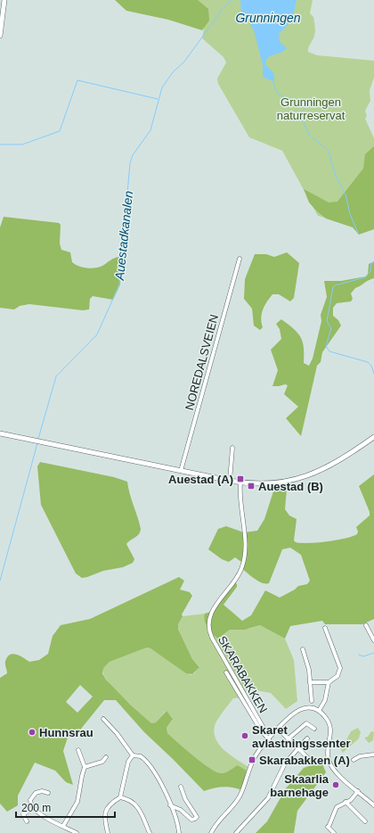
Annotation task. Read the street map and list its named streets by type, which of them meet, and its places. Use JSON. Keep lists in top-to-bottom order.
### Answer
{
  "streets": {
    "street": ["NOREDALSVEIEN", "SKARABAKKEN"]
  },
  "water": ["Grunningen", "Auestadkanalen"],
  "parks": ["Grunningen naturreservat"],
  "places": {
    "transit": ["Auestad (A)", "Auestad (B)", "Skarabakken (A)"],
    "other": ["Hunnsrau", "Skaret avlastningssenter", "Skaarlia barnehage"]
  },
  "scale_bar": "200 m"
}
